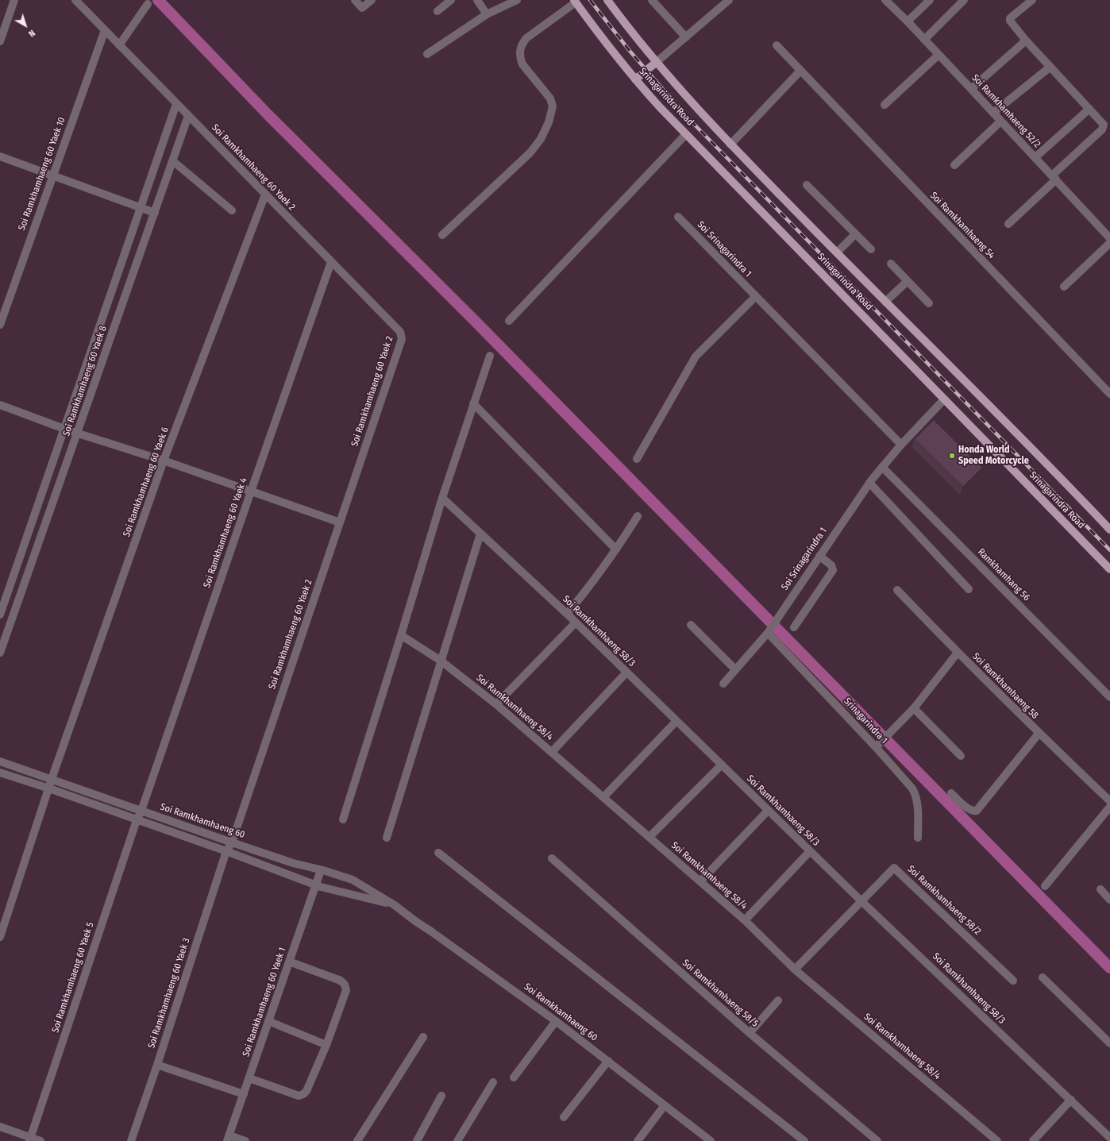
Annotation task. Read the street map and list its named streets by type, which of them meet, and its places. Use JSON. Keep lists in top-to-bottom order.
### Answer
{
  "streets": {
    "main road": ["Srinagarindra Road"],
    "street": [
      "Soi Ramkhamhaeng 52/2",
      "Soi Ramkhamhaeng 60 Yaek 2",
      "Soi Ramkhamhaeng 60 Yaek 10",
      "Soi Ramkhamhaeng 54",
      "Soi Srinagarindra 1",
      "Soi Ramkhamhaeng 60 Yaek 8",
      "Soi Ramkhamhaeng 60 Yaek 6",
      "Soi Ramkhamhaeng 60 Yaek 4",
      "Ramkhamhang 56",
      "Soi Ramkhamhaeng 58/3",
      "Soi Ramkhamhaeng 58",
      "Soi Ramkhamhaeng 58/4",
      "Srinagarindra 1",
      "Soi Ramkhamhaeng 60",
      "Soi Ramkhamhaeng 58/2",
      "Soi Ramkhamhaeng 60 Yaek 5",
      "Soi Ramkhamhaeng 60 Yaek 3",
      "Soi Ramkhamhaeng 58/5",
      "Soi Ramkhamhaeng 60 Yaek 1"
    ]
  },
  "crossings": [
    ["Srinagarindra Road", "Soi Srinagarindra 1"],
    ["Soi Ramkhamhaeng 60 Yaek 2", "Soi Ramkhamhaeng 60 Yaek 10"],
    ["Soi Ramkhamhaeng 60 Yaek 2", "Soi Ramkhamhaeng 60 Yaek 8"],
    ["Soi Ramkhamhaeng 60 Yaek 2", "Soi Ramkhamhaeng 60 Yaek 6"],
    ["Soi Ramkhamhaeng 60 Yaek 2", "Soi Ramkhamhaeng 60 Yaek 4"],
    ["Soi Ramkhamhaeng 60 Yaek 2", "Soi Ramkhamhaeng 60"],
    ["Soi Ramkhamhaeng 60 Yaek 2", "Soi Ramkhamhaeng 60 Yaek 3"],
    ["Soi Srinagarindra 1", "Ramkhamhang 56"],
    ["Soi Srinagarindra 1", "Srinagarindra 1"],
    ["Soi Ramkhamhaeng 60 Yaek 6", "Soi Ramkhamhaeng 60"],
    ["Soi Ramkhamhaeng 60 Yaek 4", "Soi Ramkhamhaeng 60"],
    ["Soi Ramkhamhaeng 60 Yaek 4", "Soi Ramkhamhaeng 60 Yaek 5"],
    ["Soi Ramkhamhaeng 58/3", "Soi Ramkhamhaeng 58/2"],
    ["Soi Ramkhamhaeng 58", "Srinagarindra 1"],
    ["Soi Ramkhamhaeng 60", "Soi Ramkhamhaeng 60 Yaek 5"],
    ["Soi Ramkhamhaeng 60", "Soi Ramkhamhaeng 60 Yaek 3"],
    ["Soi Ramkhamhaeng 60", "Soi Ramkhamhaeng 60 Yaek 1"]
  ],
  "places": ["Honda World Speed Motorcycle"],
  "north": "bottom right"
}
